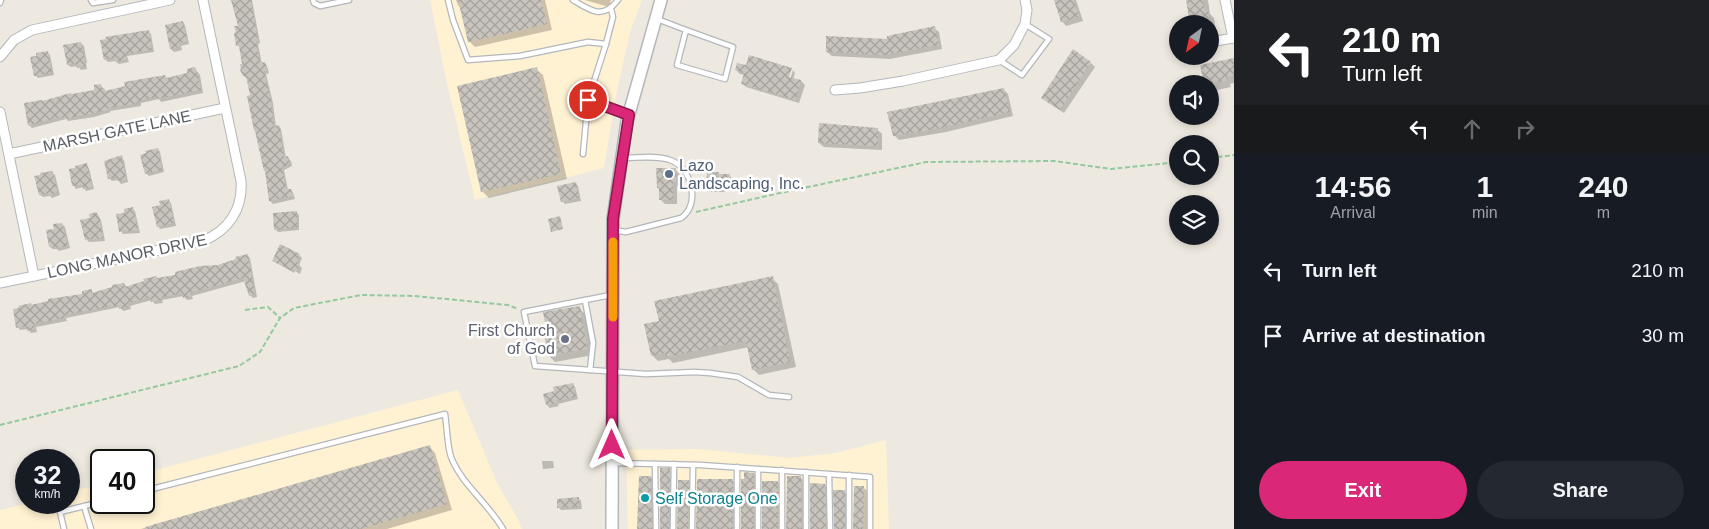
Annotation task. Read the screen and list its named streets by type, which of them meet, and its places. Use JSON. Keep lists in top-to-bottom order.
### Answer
{
  "streets": {
    "street": ["MARSH GATE LANE", "LONG MANOR DRIVE"]
  },
  "crossings": [
    ["MARSH GATE LANE", "LONG MANOR DRIVE"]
  ],
  "places": ["Lazo Landscaping, Inc.", "First Church of God", "Self Storage One"],
  "north": "bottom left",
  "page": {
    "turn": ["210 m", "Turn left"],
    "eta": [
      "14:56",
      "Arrival",
      "1",
      "min",
      "240",
      "m"
    ],
    "list": [
      {
        "name": "Turn left",
        "value": "210 m"
      },
      {
        "name": "Arrive at destination",
        "value": "30 m"
      }
    ],
    "speed": "32 km/h",
    "limit": "40",
    "buttons": ["Exit", "Share"]
  }
}
